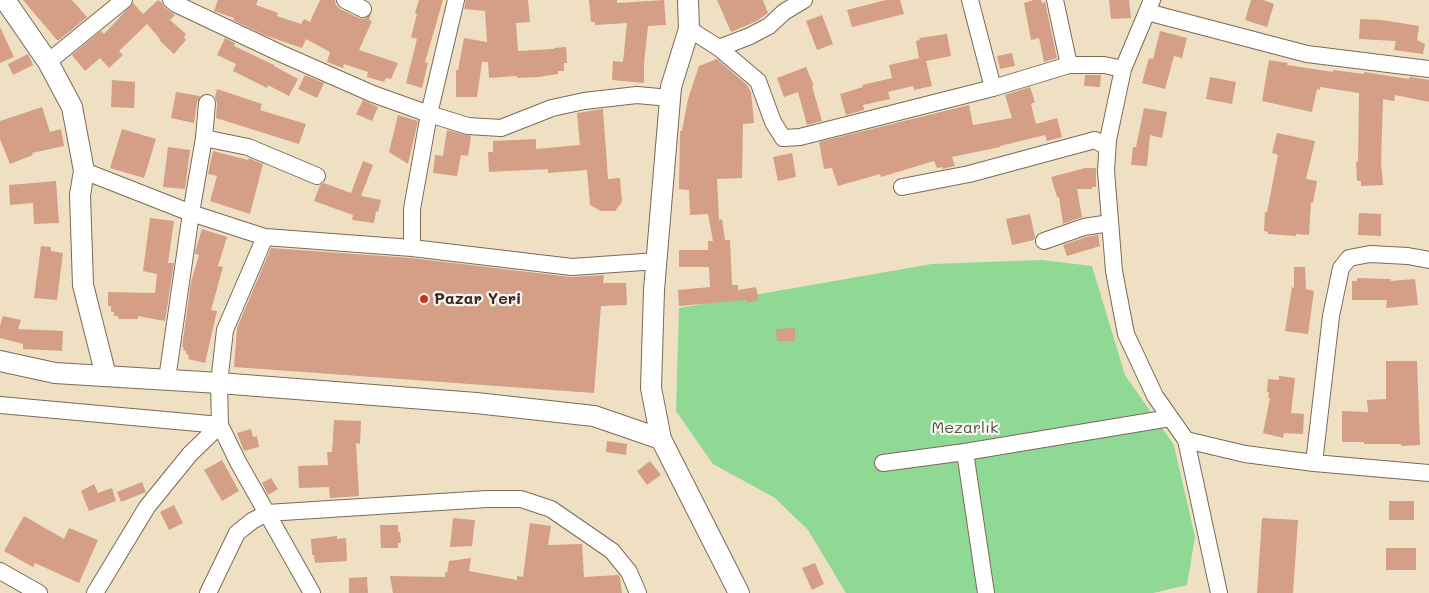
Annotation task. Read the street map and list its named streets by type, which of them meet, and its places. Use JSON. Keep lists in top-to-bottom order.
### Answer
{
  "parks": ["Mezarlık"],
  "places": ["Pazar Yeri"]
}
